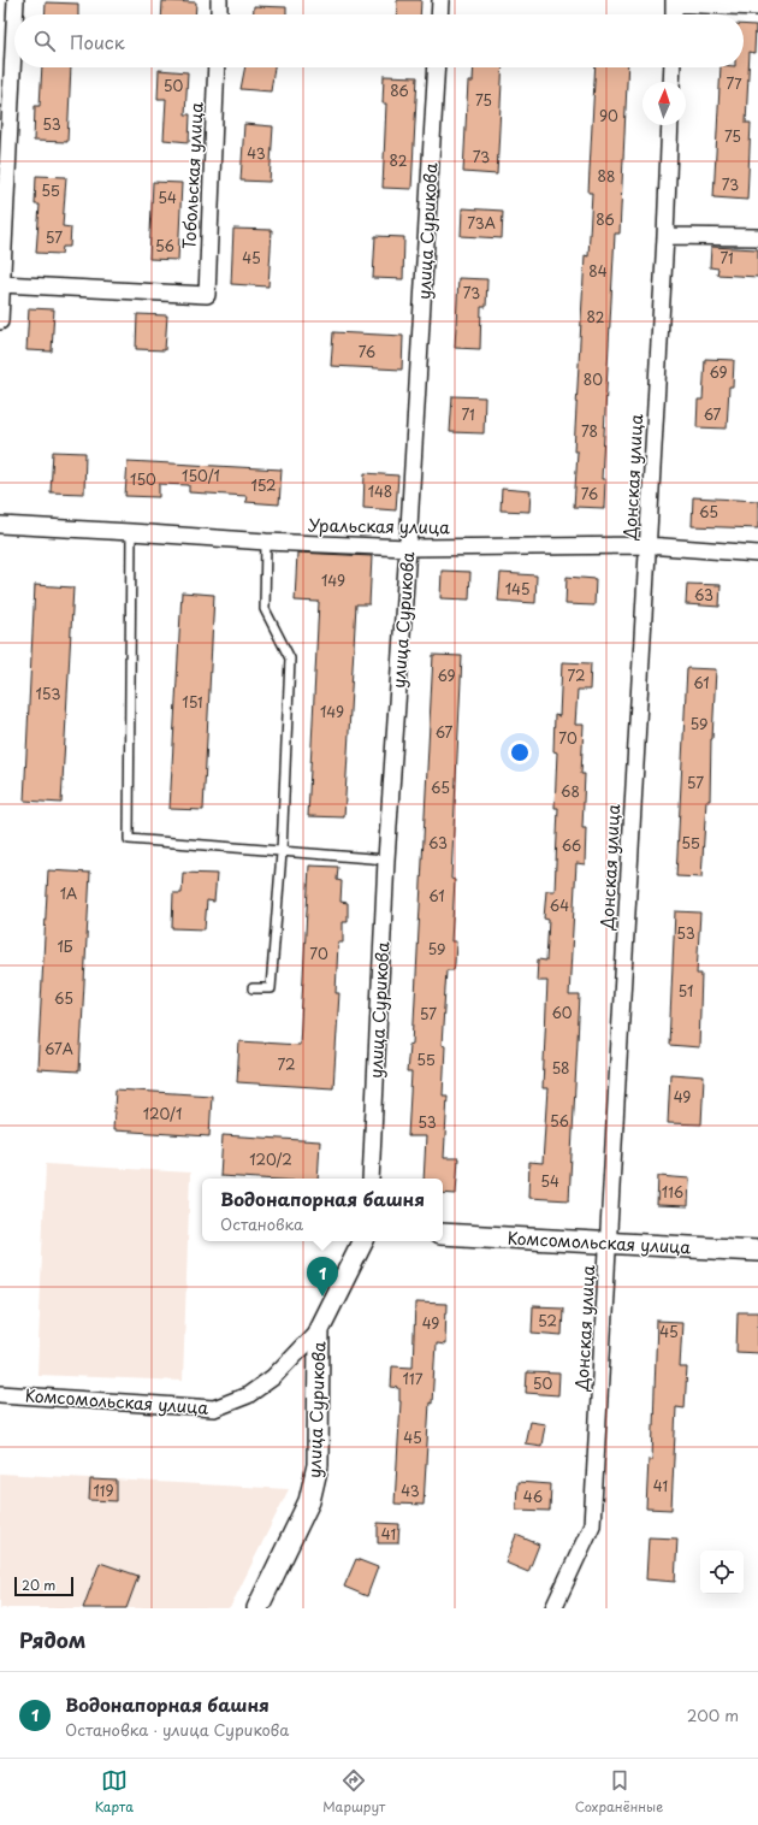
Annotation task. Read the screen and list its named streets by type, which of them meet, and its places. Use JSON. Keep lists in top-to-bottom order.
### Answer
{
  "streets": {
    "street": [
      "Тобольская улица",
      "улица Сурикова",
      "Донская улица",
      "Уральская улица",
      "Комсомольская улица"
    ]
  },
  "crossings": [
    ["улица Сурикова", "Уральская улица"],
    ["улица Сурикова", "Комсомольская улица"],
    ["Донская улица", "Уральская улица"],
    ["Донская улица", "Комсомольская улица"]
  ],
  "house_numbers": [
    "77",
    "50",
    "86",
    "75",
    "90",
    "53",
    "75",
    "43",
    "73",
    "82",
    "88",
    "73",
    "55",
    "54",
    "86",
    "73А",
    "57",
    "56",
    "45",
    "71",
    "84",
    "73",
    "82",
    "76",
    "69",
    "80",
    "71",
    "67",
    "78",
    "150/1",
    "150",
    "152",
    "148",
    "76",
    "65",
    "149",
    "145",
    "63",
    "69",
    "72",
    "61",
    "153",
    "151",
    "149",
    "59",
    "67",
    "70",
    "57",
    "65",
    "68",
    "63",
    "55",
    "66",
    "1А",
    "61",
    "64",
    "53",
    "1Б",
    "59",
    "70",
    "51",
    "65",
    "60",
    "57",
    "67А",
    "55",
    "72",
    "58",
    "49",
    "120/1",
    "56",
    "53",
    "120/2",
    "54",
    "116",
    "52",
    "49",
    "45",
    "117",
    "50",
    "45",
    "41",
    "119",
    "43",
    "46",
    "41"
  ],
  "scale_bar": "20 m",
  "north": "top",
  "page": {
    "search": "Поиск",
    "popup": ["Водонапорная башня", "Остановка"],
    "pins": "1",
    "scale": "20 m",
    "heading": "Рядом",
    "list": [
      {
        "mark": "1",
        "name": "Водонапорная башня",
        "note": "Остановка · улица Сурикова",
        "value": "200 m"
      }
    ],
    "nav": ["Карта", "Маршрут", "Сохранённые"]
  }
}
